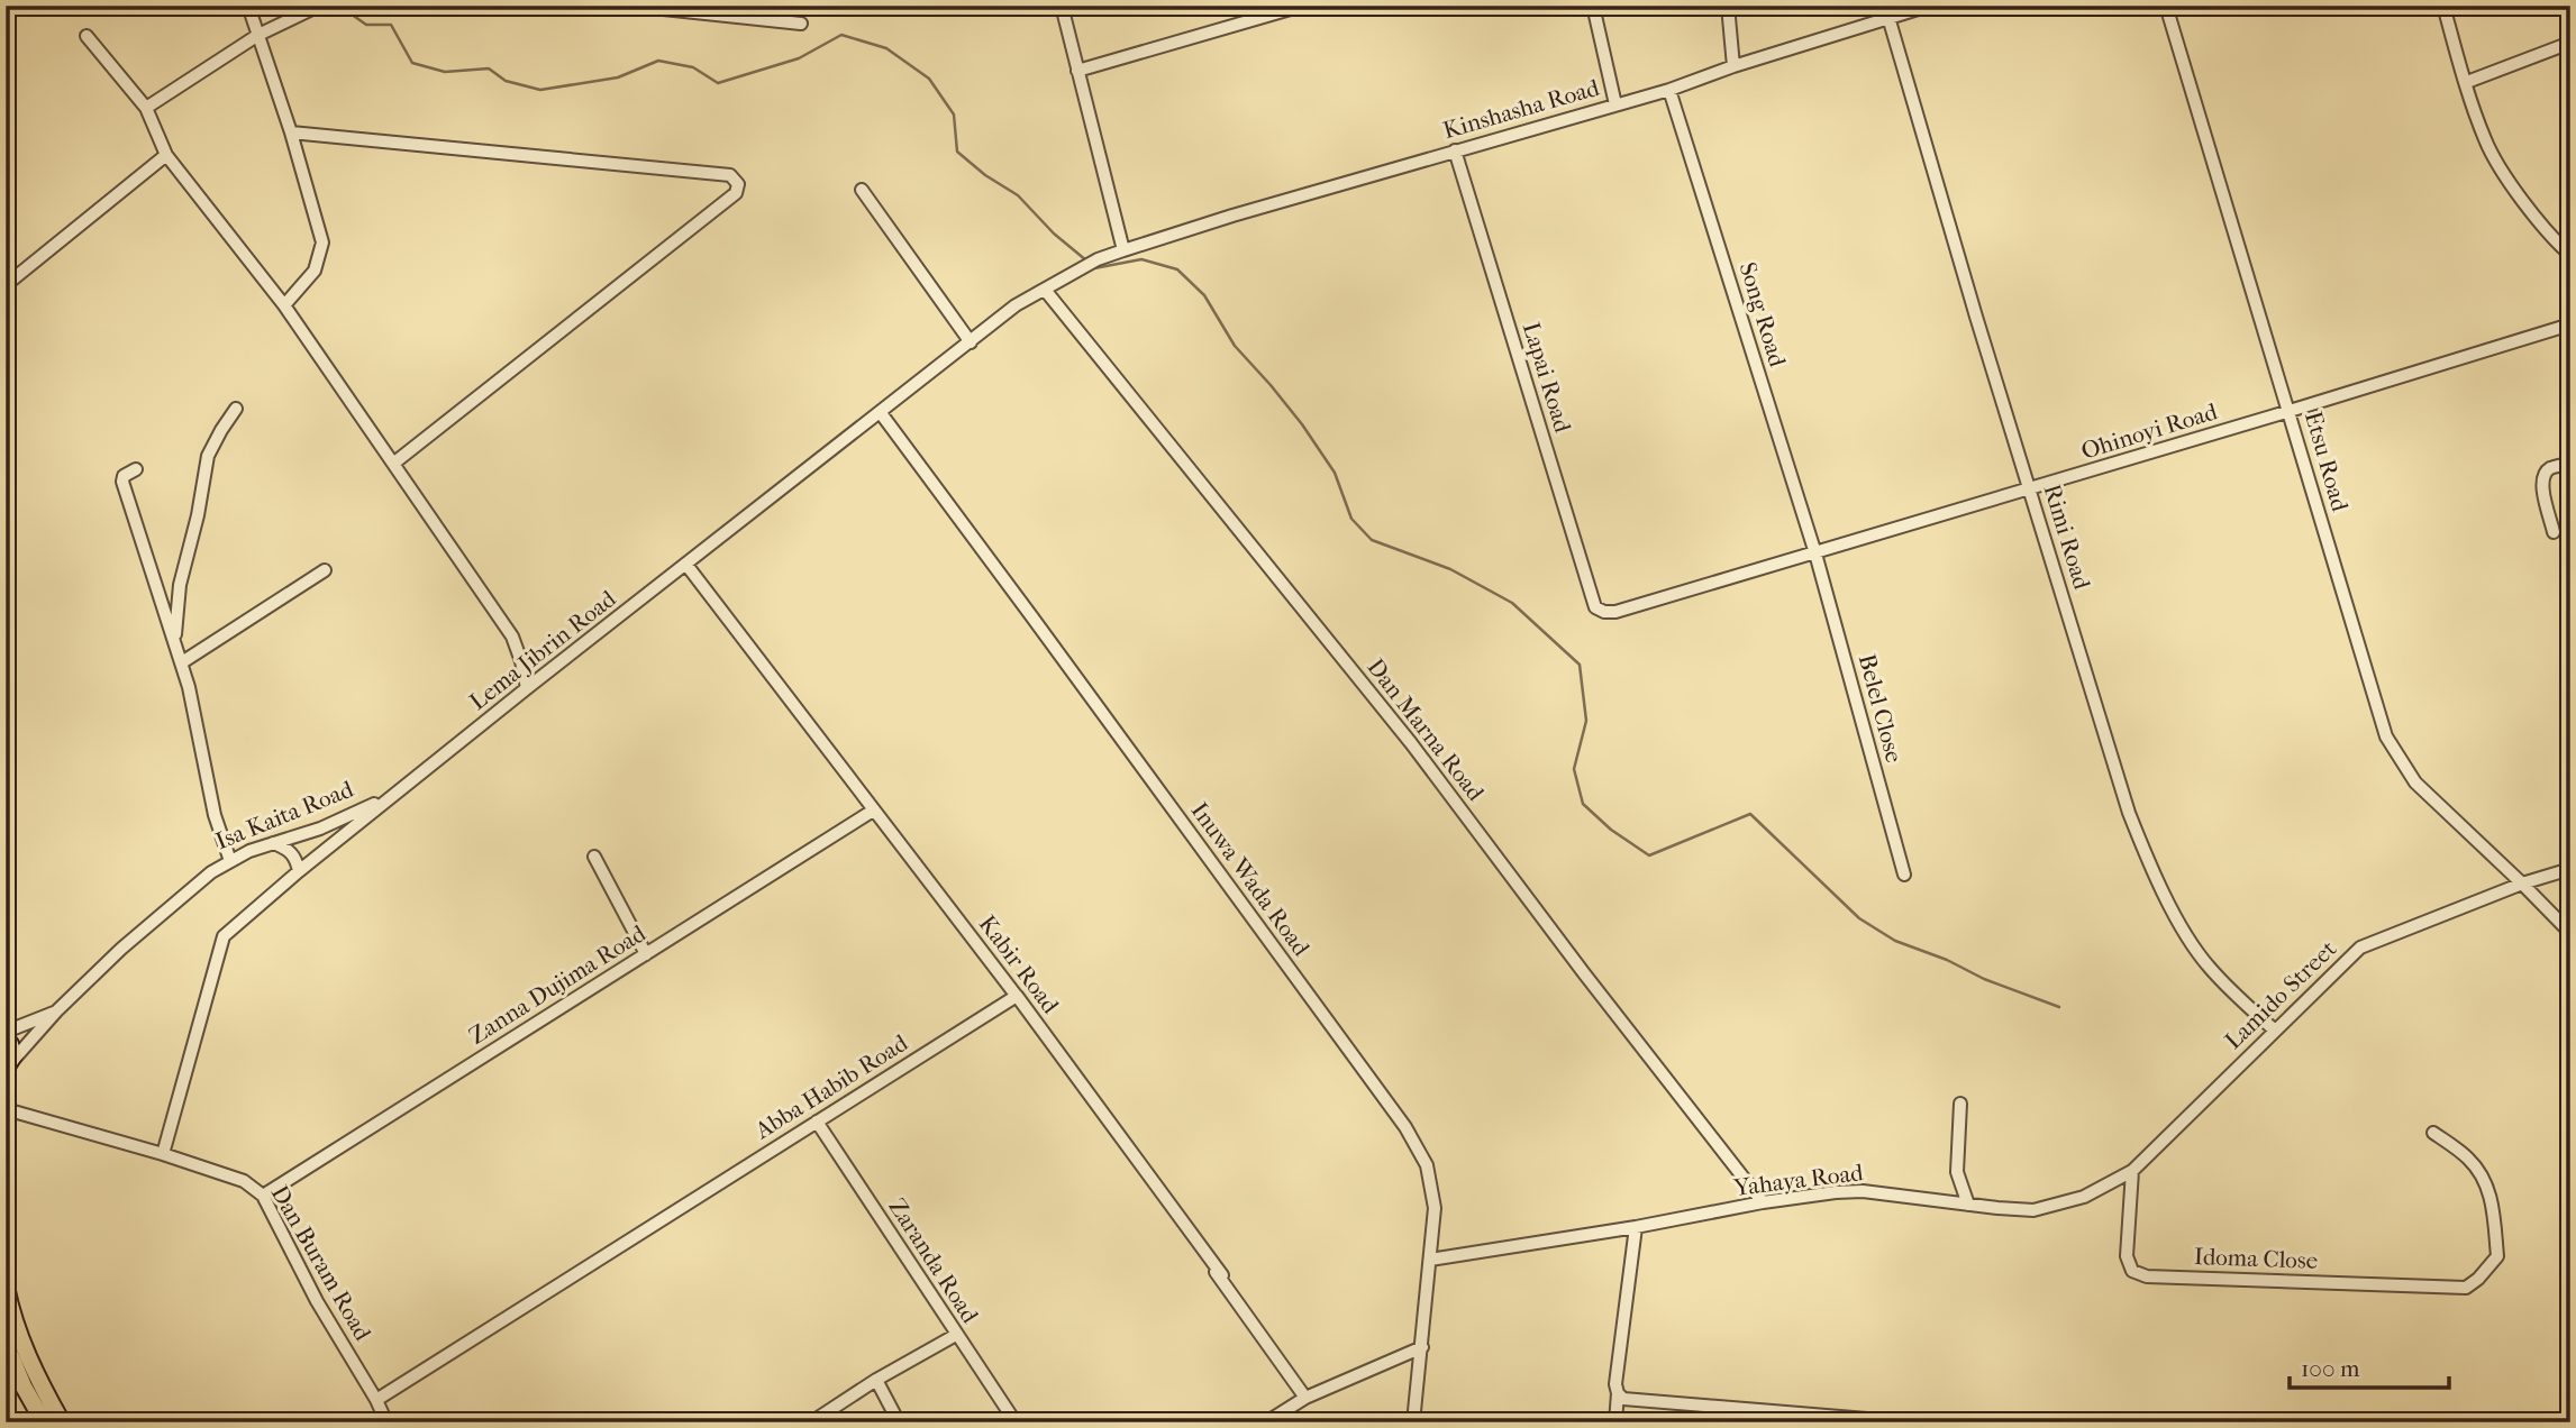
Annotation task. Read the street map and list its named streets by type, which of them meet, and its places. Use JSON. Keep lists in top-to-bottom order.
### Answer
{
  "streets": {
    "street": [
      "Kinshasha Road",
      "Song Road",
      "Lapai Road",
      "Ohinoyi Road",
      "Etsu Road",
      "Rimi Road",
      "Lema Jibrin Road",
      "Belel Close",
      "Dan Marna Road",
      "Isa Kaita Road",
      "Inuwa Wada Road",
      "Kabir Road",
      "Zanna Dujima Road",
      "Lamido Street",
      "Abba Habib Road",
      "Yahaya Road",
      "Idoma Close",
      "Zaranda Road",
      "Dan Buram Road"
    ]
  },
  "crossings": [
    ["Kinshasha Road", "Song Road"],
    ["Kinshasha Road", "Lapai Road"],
    ["Kinshasha Road", "Rimi Road"],
    ["Kinshasha Road", "Lema Jibrin Road"],
    ["Song Road", "Ohinoyi Road"],
    ["Song Road", "Belel Close"],
    ["Lapai Road", "Ohinoyi Road"],
    ["Ohinoyi Road", "Etsu Road"],
    ["Ohinoyi Road", "Rimi Road"],
    ["Ohinoyi Road", "Belel Close"],
    ["Etsu Road", "Lamido Street"],
    ["Rimi Road", "Lamido Street"],
    ["Lema Jibrin Road", "Dan Marna Road"],
    ["Lema Jibrin Road", "Isa Kaita Road"],
    ["Lema Jibrin Road", "Inuwa Wada Road"],
    ["Lema Jibrin Road", "Kabir Road"],
    ["Lema Jibrin Road", "Dan Buram Road"],
    ["Dan Marna Road", "Yahaya Road"],
    ["Inuwa Wada Road", "Yahaya Road"],
    ["Kabir Road", "Zanna Dujima Road"],
    ["Kabir Road", "Abba Habib Road"],
    ["Zanna Dujima Road", "Dan Buram Road"],
    ["Lamido Street", "Yahaya Road"],
    ["Abba Habib Road", "Zaranda Road"],
    ["Abba Habib Road", "Dan Buram Road"],
    ["Yahaya Road", "Idoma Close"]
  ],
  "scale_bar": "100 m"
}
